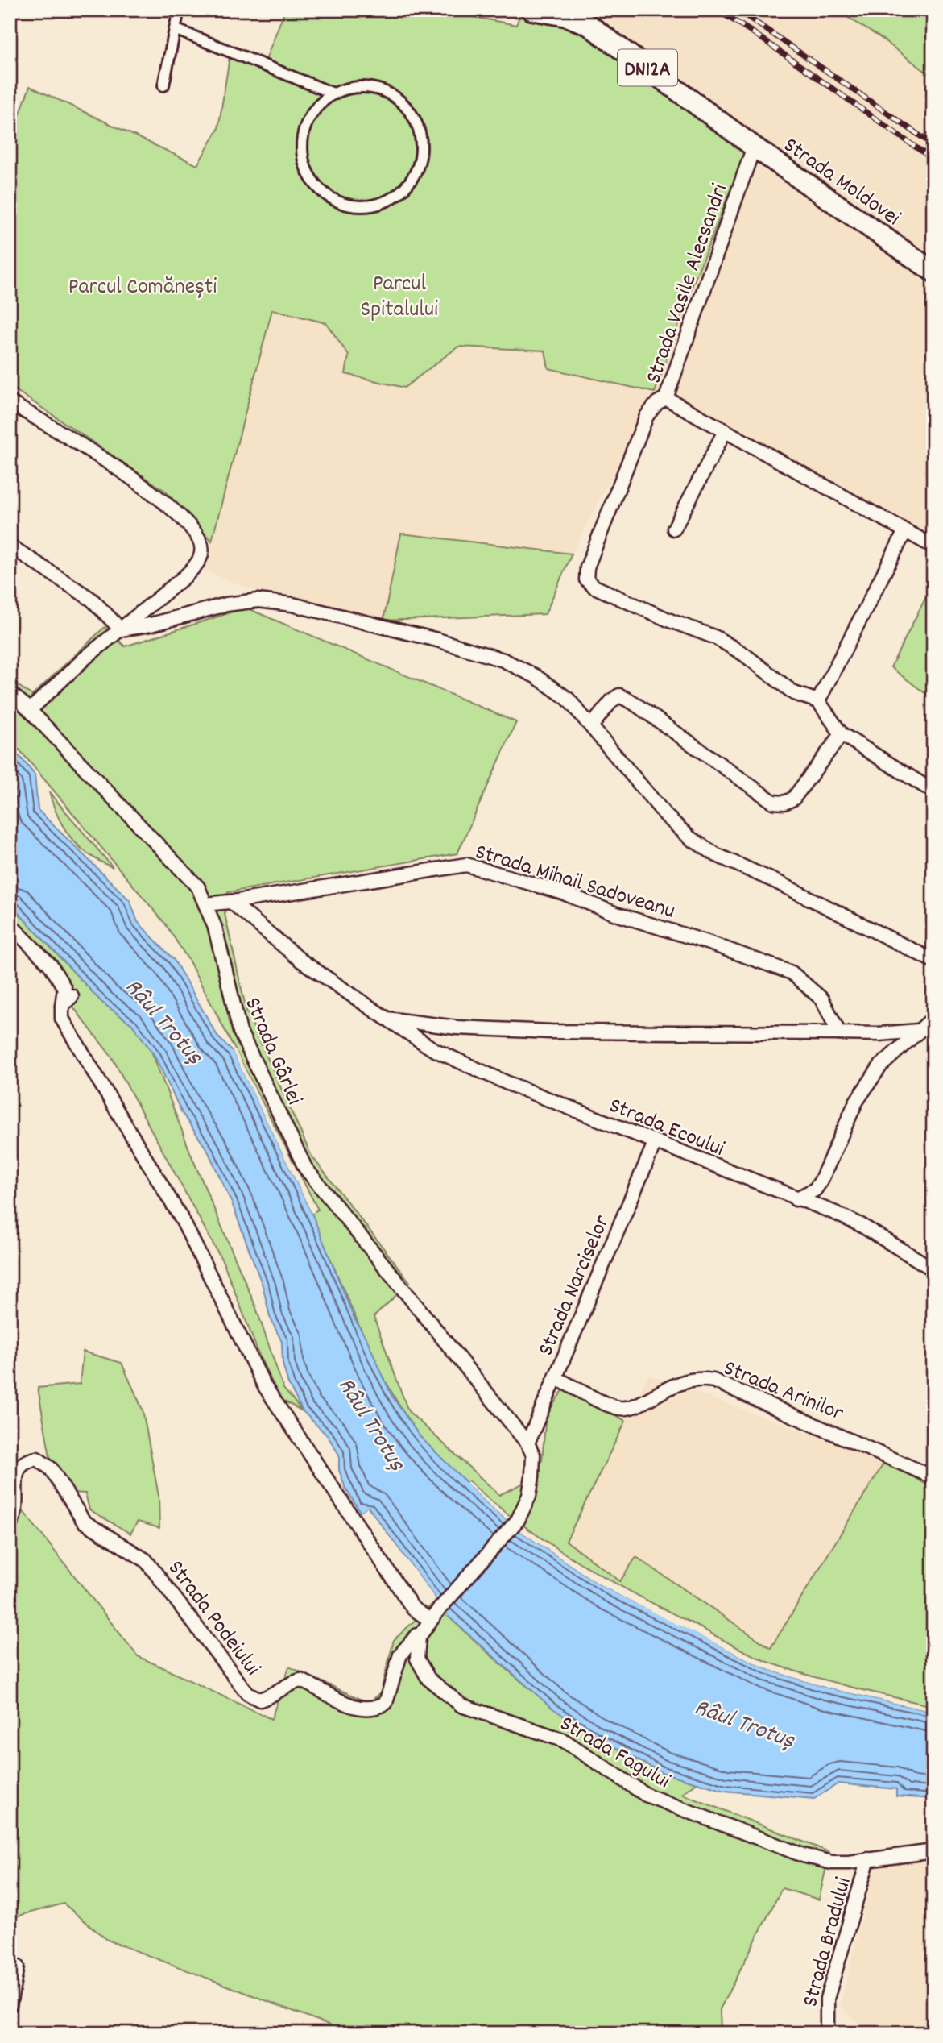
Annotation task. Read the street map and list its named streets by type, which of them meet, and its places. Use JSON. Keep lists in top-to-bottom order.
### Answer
{
  "streets": {
    "main road": ["DN12A", "Strada Moldovei"],
    "street": [
      "Strada Vasile Alecsandri",
      "Strada Mihail Sadoveanu",
      "Strada Gârlei",
      "Strada Ecoului",
      "Strada Narciselor",
      "Strada Arinilor",
      "Strada Podeiului",
      "Strada Fagului",
      "Strada Bradului"
    ]
  },
  "crossings": [
    ["DN12A", "Strada Moldovei"],
    ["DN12A", "Strada Vasile Alecsandri"],
    ["Strada Moldovei", "Strada Vasile Alecsandri"],
    ["Strada Mihail Sadoveanu", "Strada Gârlei"],
    ["Strada Gârlei", "Strada Narciselor"],
    ["Strada Gârlei", "Strada Fagului"],
    ["Strada Ecoului", "Strada Narciselor"],
    ["Strada Narciselor", "Strada Arinilor"],
    ["Strada Narciselor", "Strada Fagului"],
    ["Strada Podeiului", "Strada Fagului"],
    ["Strada Fagului", "Strada Bradului"]
  ],
  "water": ["Râul Trotuș"],
  "parks": ["Parcul Spitalului", "Parcul Comănești"]
}
